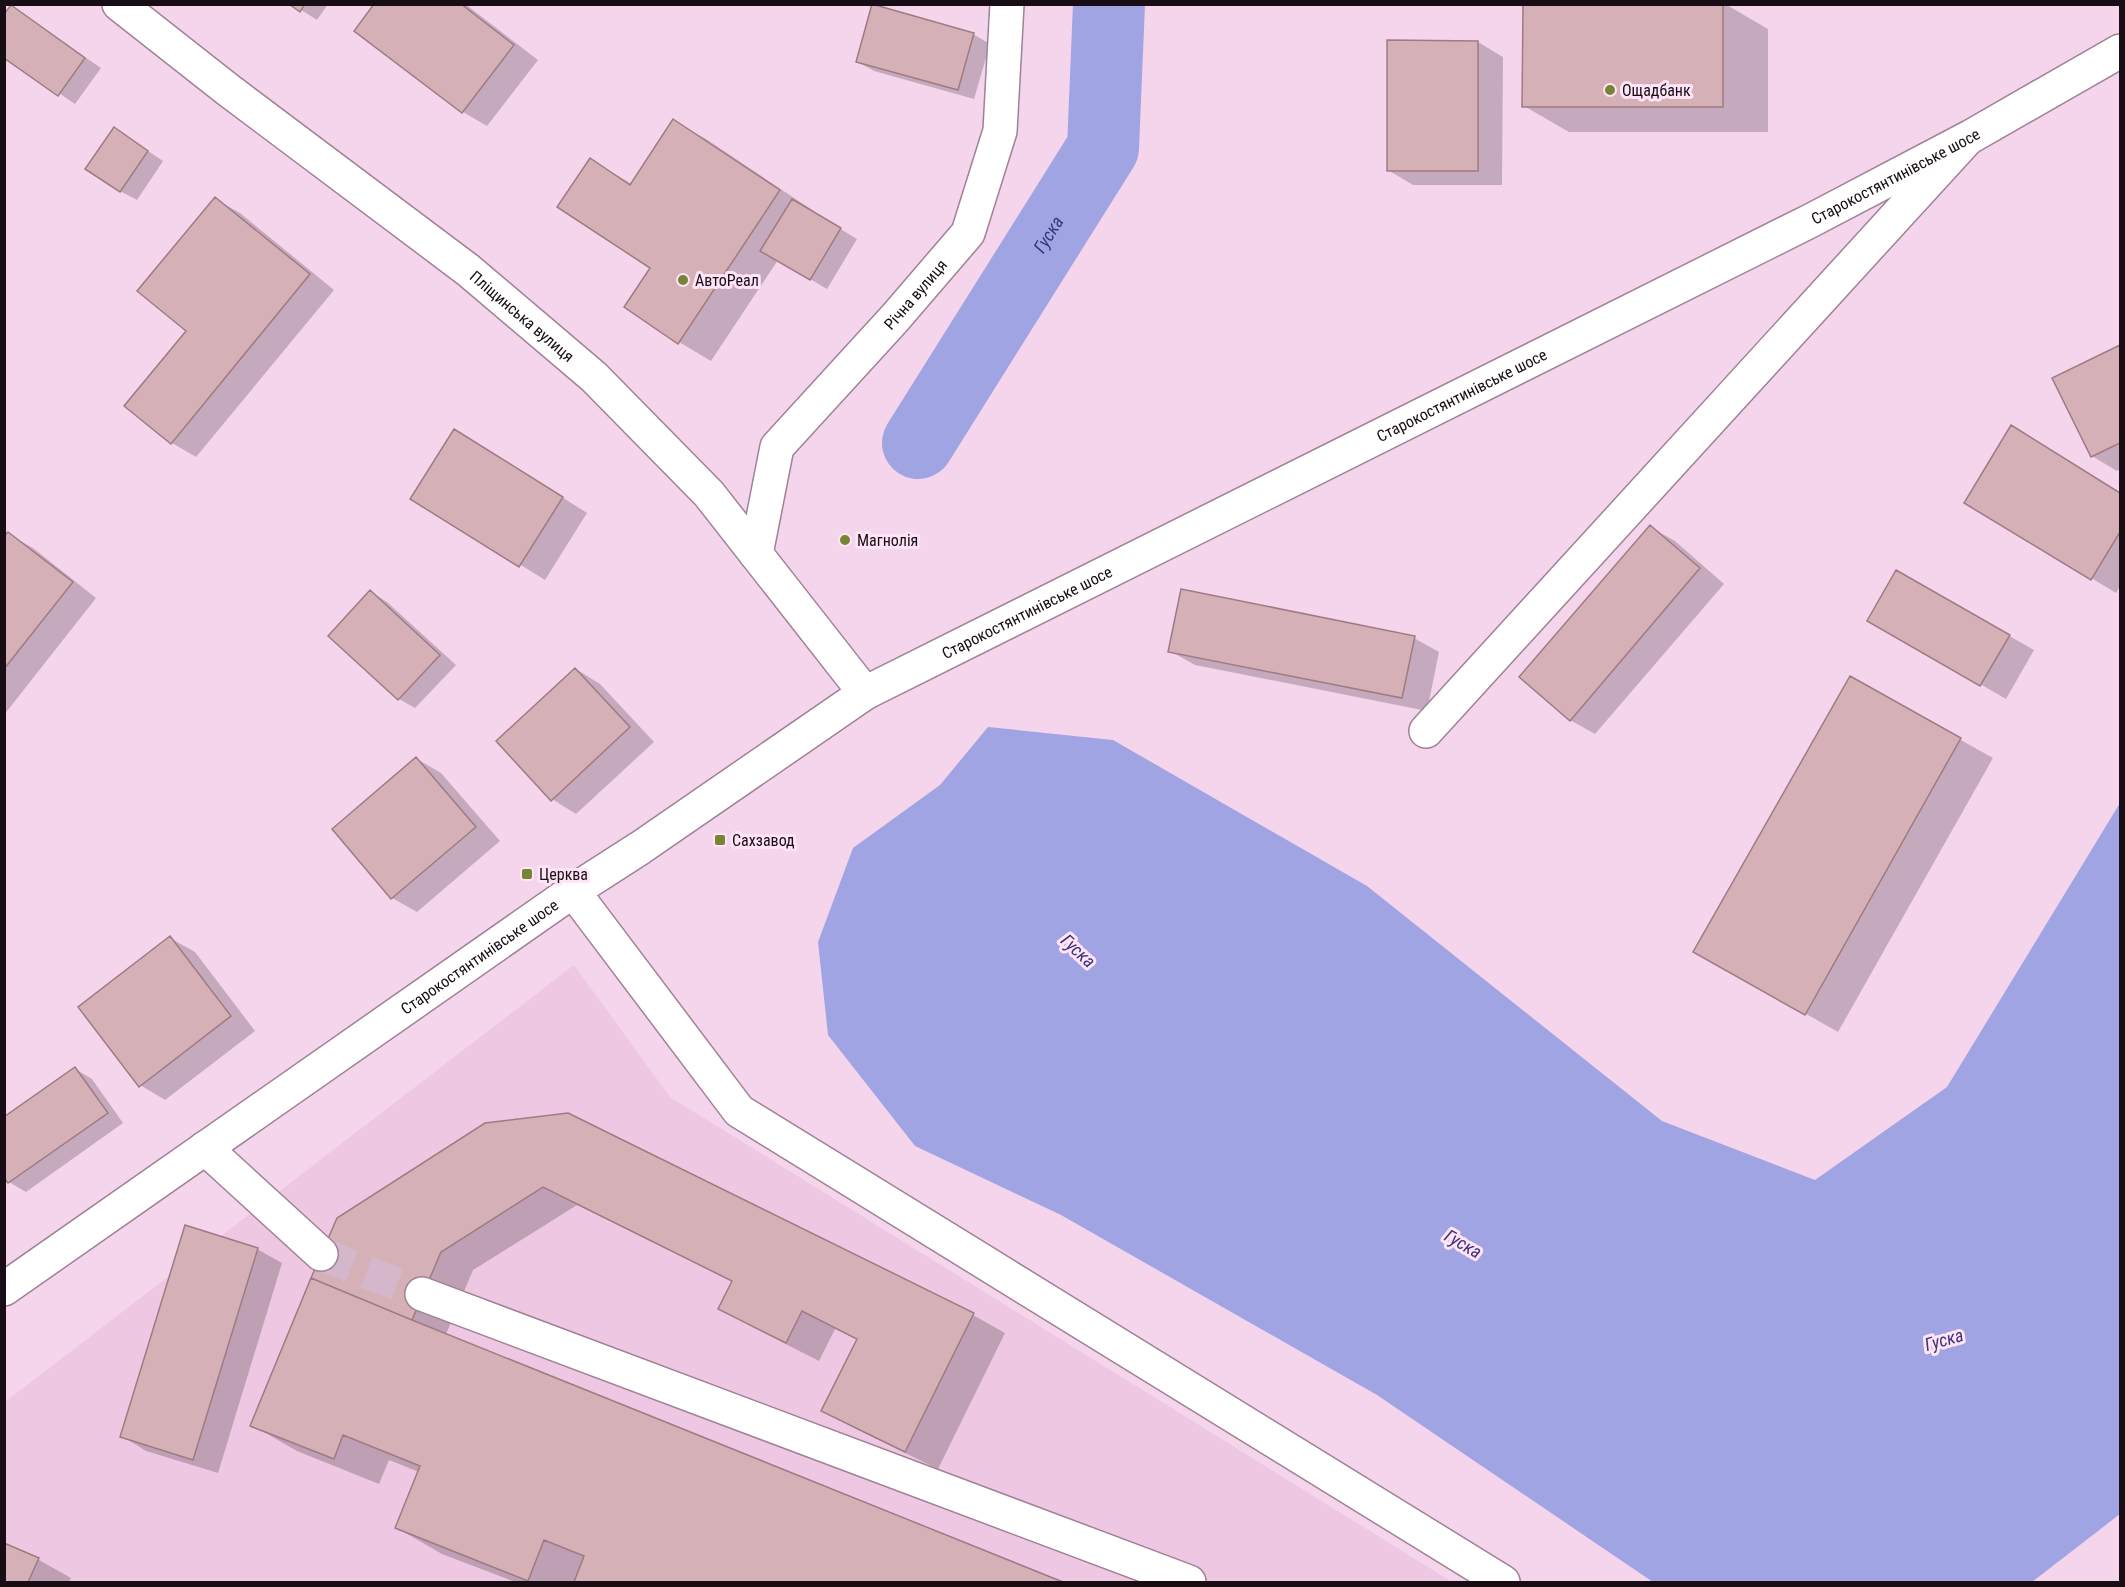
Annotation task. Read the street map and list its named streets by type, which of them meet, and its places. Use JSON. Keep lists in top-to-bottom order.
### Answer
{
  "streets": {
    "main road": ["Старокостянтинівське шосе", "Річна вулиця", "Пліщинська вулиця"]
  },
  "crossings": [
    ["Старокостянтинівське шосе", "Пліщинська вулиця"],
    ["Річна вулиця", "Пліщинська вулиця"]
  ],
  "water": ["Гуска"],
  "places": {
    "other": ["Ощадбанк", "АвтоРеал", "Магнолія"],
    "transit": ["Сахзавод", "Церква"]
  }
}
